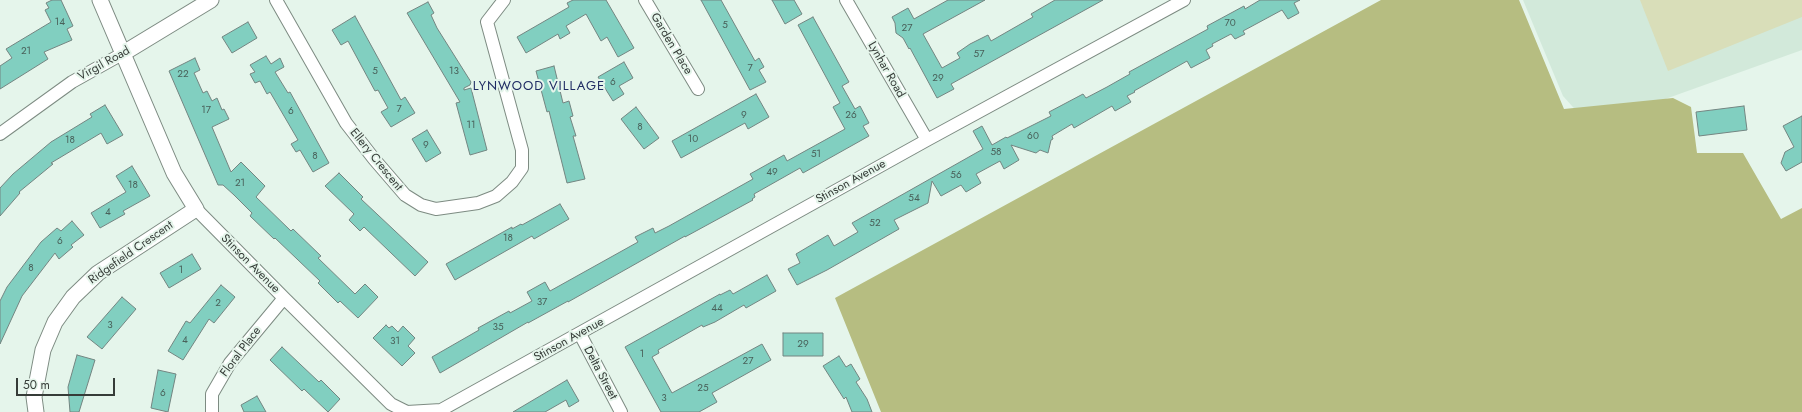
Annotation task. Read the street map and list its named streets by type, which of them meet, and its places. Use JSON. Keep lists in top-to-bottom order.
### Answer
{
  "streets": {
    "street": [
      "Garden Place",
      "Virgil Road",
      "Lynhar Road",
      "Ellery Crescent",
      "Stinson Avenue",
      "Ridgefield Crescent",
      "Floral Place",
      "Delta Street"
    ]
  },
  "crossings": [
    ["Virgil Road", "Stinson Avenue"],
    ["Lynhar Road", "Stinson Avenue"],
    ["Stinson Avenue", "Ridgefield Crescent"],
    ["Stinson Avenue", "Floral Place"],
    ["Stinson Avenue", "Delta Street"]
  ],
  "districts": ["LYNWOOD VILLAGE"],
  "house_numbers": [
    "14",
    "70",
    "5",
    "27",
    "21",
    "57",
    "7",
    "5",
    "13",
    "22",
    "29",
    "6",
    "7",
    "17",
    "6",
    "9",
    "26",
    "11",
    "8",
    "60",
    "10",
    "18",
    "9",
    "58",
    "51",
    "8",
    "49",
    "56",
    "21",
    "18",
    "54",
    "4",
    "52",
    "18",
    "6",
    "8",
    "1",
    "37",
    "2",
    "44",
    "3",
    "35",
    "4",
    "31",
    "29",
    "1",
    "27",
    "25",
    "6",
    "3"
  ],
  "scale_bar": "50 m"
}
